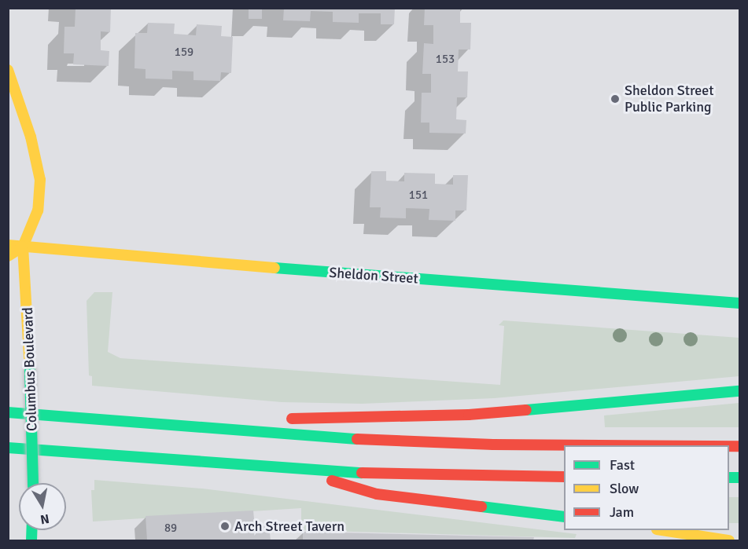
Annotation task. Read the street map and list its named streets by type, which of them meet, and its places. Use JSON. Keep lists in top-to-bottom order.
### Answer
{
  "streets": {
    "main road": ["Sheldon Street", "Columbus Boulevard"]
  },
  "crossings": [
    ["Sheldon Street", "Columbus Boulevard"]
  ],
  "places": ["Sheldon Street Public Parking", "Arch Street Tavern"],
  "house_numbers": [
    "159",
    "153",
    "151",
    "89"
  ],
  "legend": ["Fast", "Slow", "Jam"],
  "north": "bottom"
}
